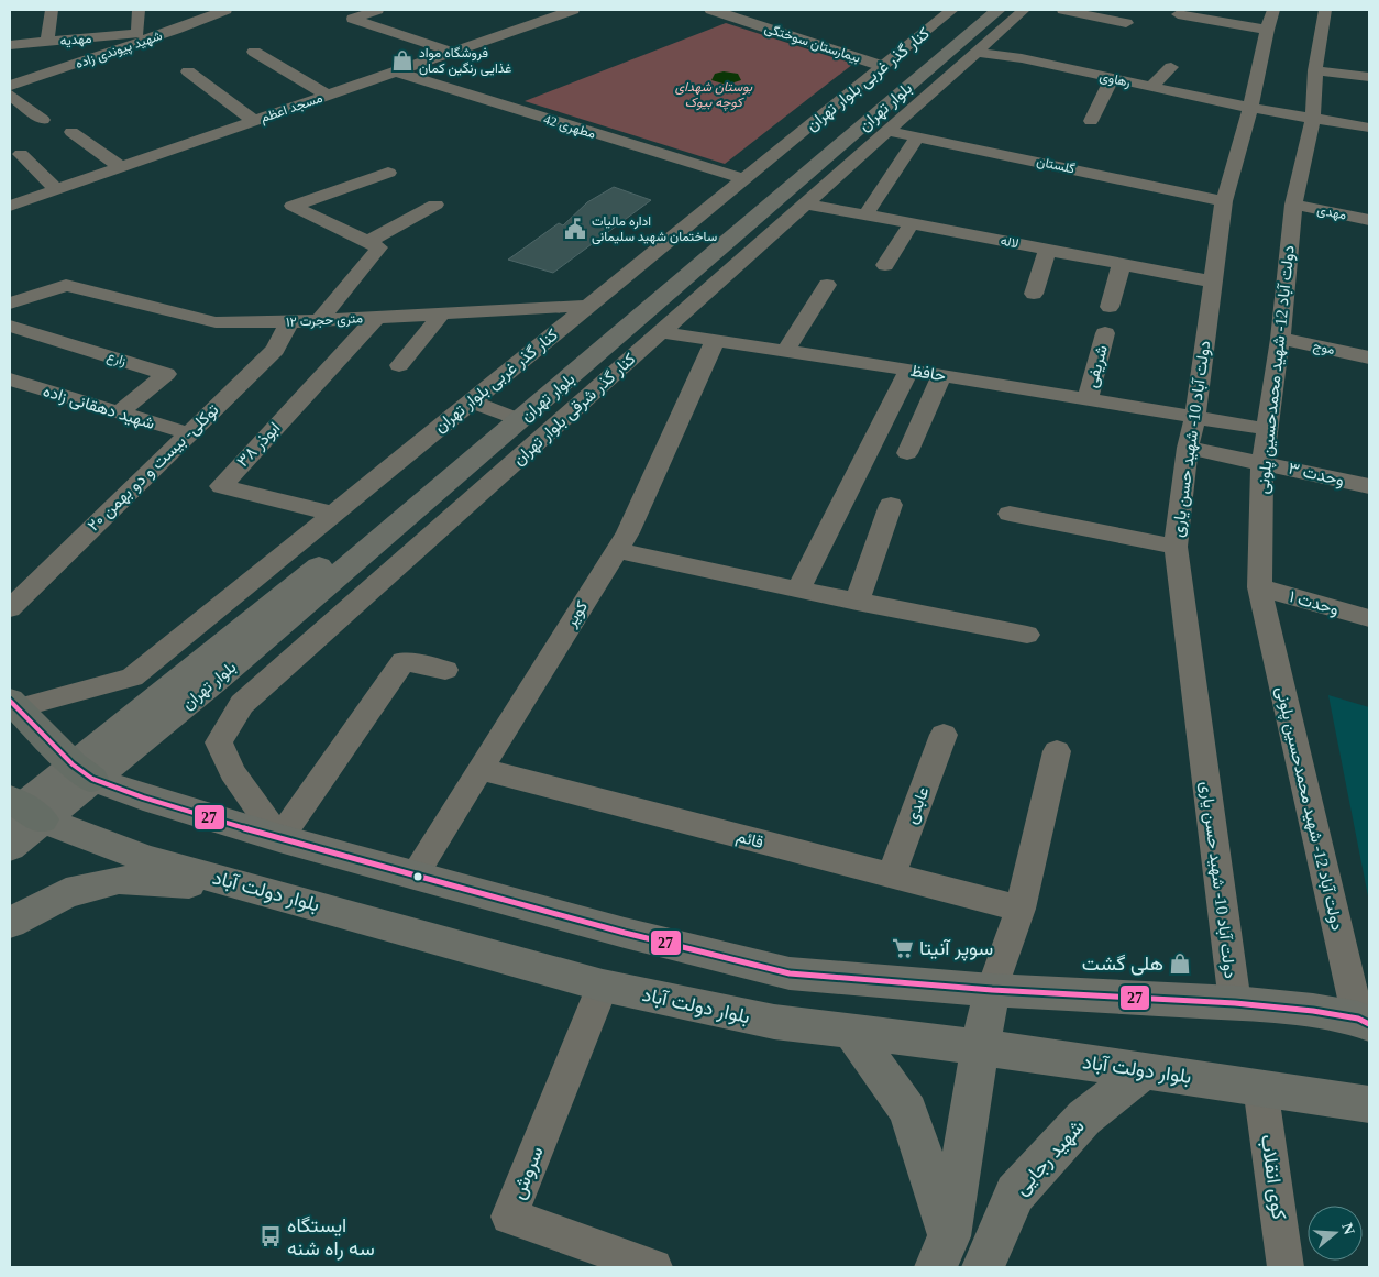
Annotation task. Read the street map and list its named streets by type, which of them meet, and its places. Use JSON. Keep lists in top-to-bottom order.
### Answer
{
  "streets": {
    "main road": ["بلوار تهران", "بلوار دولت آباد", "شهید رجایی"],
    "street": [
      "مهدیه",
      "بیمارستان سوختگی",
      "شهید پیوندی زاده",
      "کنار گذر غربی بلوار تهران",
      "رهاوی",
      "مسجد اعظم",
      "مطهری 42",
      "گلستان",
      "مهدی",
      "لاله",
      "۱۲ متری حجرت",
      "موج",
      "زارع",
      "شریفی",
      "دولت آباد 12- شهید محمدحسین پلونی",
      "حافظ",
      "شهید دهقانی زاده",
      "کنار گذر شرقی بلوار تهران",
      "دولت آباد 10- شهید حسن یاری",
      "۳۸ ابوذر",
      "توکلی- بیست و دو بهمن ۲۰",
      "وحدت ۳",
      "وحدت ۱",
      "کویر",
      "عابدی",
      "قائم",
      "سروش",
      "کوی انقلاب"
    ]
  },
  "crossings": [
    ["مهدیه", "شهید پیوندی زاده"],
    ["بیمارستان سوختگی", "کنار گذر غربی بلوار تهران"],
    ["کنار گذر غربی بلوار تهران", "مطهری 42"],
    ["کنار گذر غربی بلوار تهران", "۱۲ متری حجرت"],
    ["کنار گذر غربی بلوار تهران", "۳۸ ابوذر"],
    ["رهاوی", "دولت آباد 12- شهید محمدحسین پلونی"],
    ["رهاوی", "کنار گذر شرقی بلوار تهران"],
    ["رهاوی", "دولت آباد 10- شهید حسن یاری"],
    ["مسجد اعظم", "مطهری 42"],
    ["گلستان", "کنار گذر شرقی بلوار تهران"],
    ["گلستان", "دولت آباد 10- شهید حسن یاری"],
    ["مهدی", "دولت آباد 12- شهید محمدحسین پلونی"],
    ["لاله", "کنار گذر شرقی بلوار تهران"],
    ["لاله", "دولت آباد 10- شهید حسن یاری"],
    ["۱۲ متری حجرت", "۳۸ ابوذر"],
    ["۱۲ متری حجرت", "توکلی- بیست و دو بهمن ۲۰"],
    ["موج", "دولت آباد 12- شهید محمدحسین پلونی"],
    ["زارع", "شهید دهقانی زاده"],
    ["شریفی", "حافظ"],
    ["دولت آباد 12- شهید محمدحسین پلونی", "حافظ"],
    ["دولت آباد 12- شهید محمدحسین پلونی", "وحدت ۳"],
    ["دولت آباد 12- شهید محمدحسین پلونی", "وحدت ۱"],
    ["حافظ", "کنار گذر شرقی بلوار تهران"],
    ["حافظ", "دولت آباد 10- شهید حسن یاری"],
    ["حافظ", "کویر"],
    ["شهید دهقانی زاده", "توکلی- بیست و دو بهمن ۲۰"],
    ["کویر", "قائم"],
    ["عابدی", "قائم"],
    ["بلوار دولت آباد", "شهید رجایی"],
    ["بلوار دولت آباد", "سروش"],
    ["بلوار دولت آباد", "کوی انقلاب"]
  ],
  "parks": ["بوستان شهدای کوچه بیوک"],
  "places": {
    "shop": ["فروشگاه مواد غذایی رنگین کمان", "هلى گشت"],
    "public building": ["اداره مالیات ساختمان شهید سلیمانی"],
    "supermarket": ["سوپر آنیتا"],
    "bus stop": ["ایستگاه سه راه شنه"]
  },
  "lines": ["transit line 27"],
  "north": "right"
}
